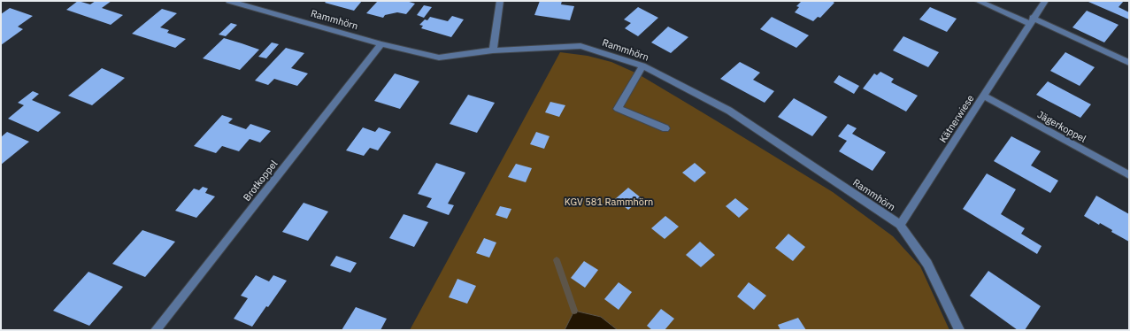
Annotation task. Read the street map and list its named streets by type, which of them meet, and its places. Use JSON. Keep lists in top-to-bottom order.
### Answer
{
  "streets": {
    "street": [
      "Rammhörn",
      "Kätnerwiese",
      "Jägerkoppel",
      "Brotkoppel"
    ]
  },
  "crossings": [
    ["Rammhörn", "Kätnerwiese"],
    ["Rammhörn", "Brotkoppel"],
    ["Kätnerwiese", "Jägerkoppel"]
  ],
  "parks": ["KGV 581 Rammhörn"]
}
